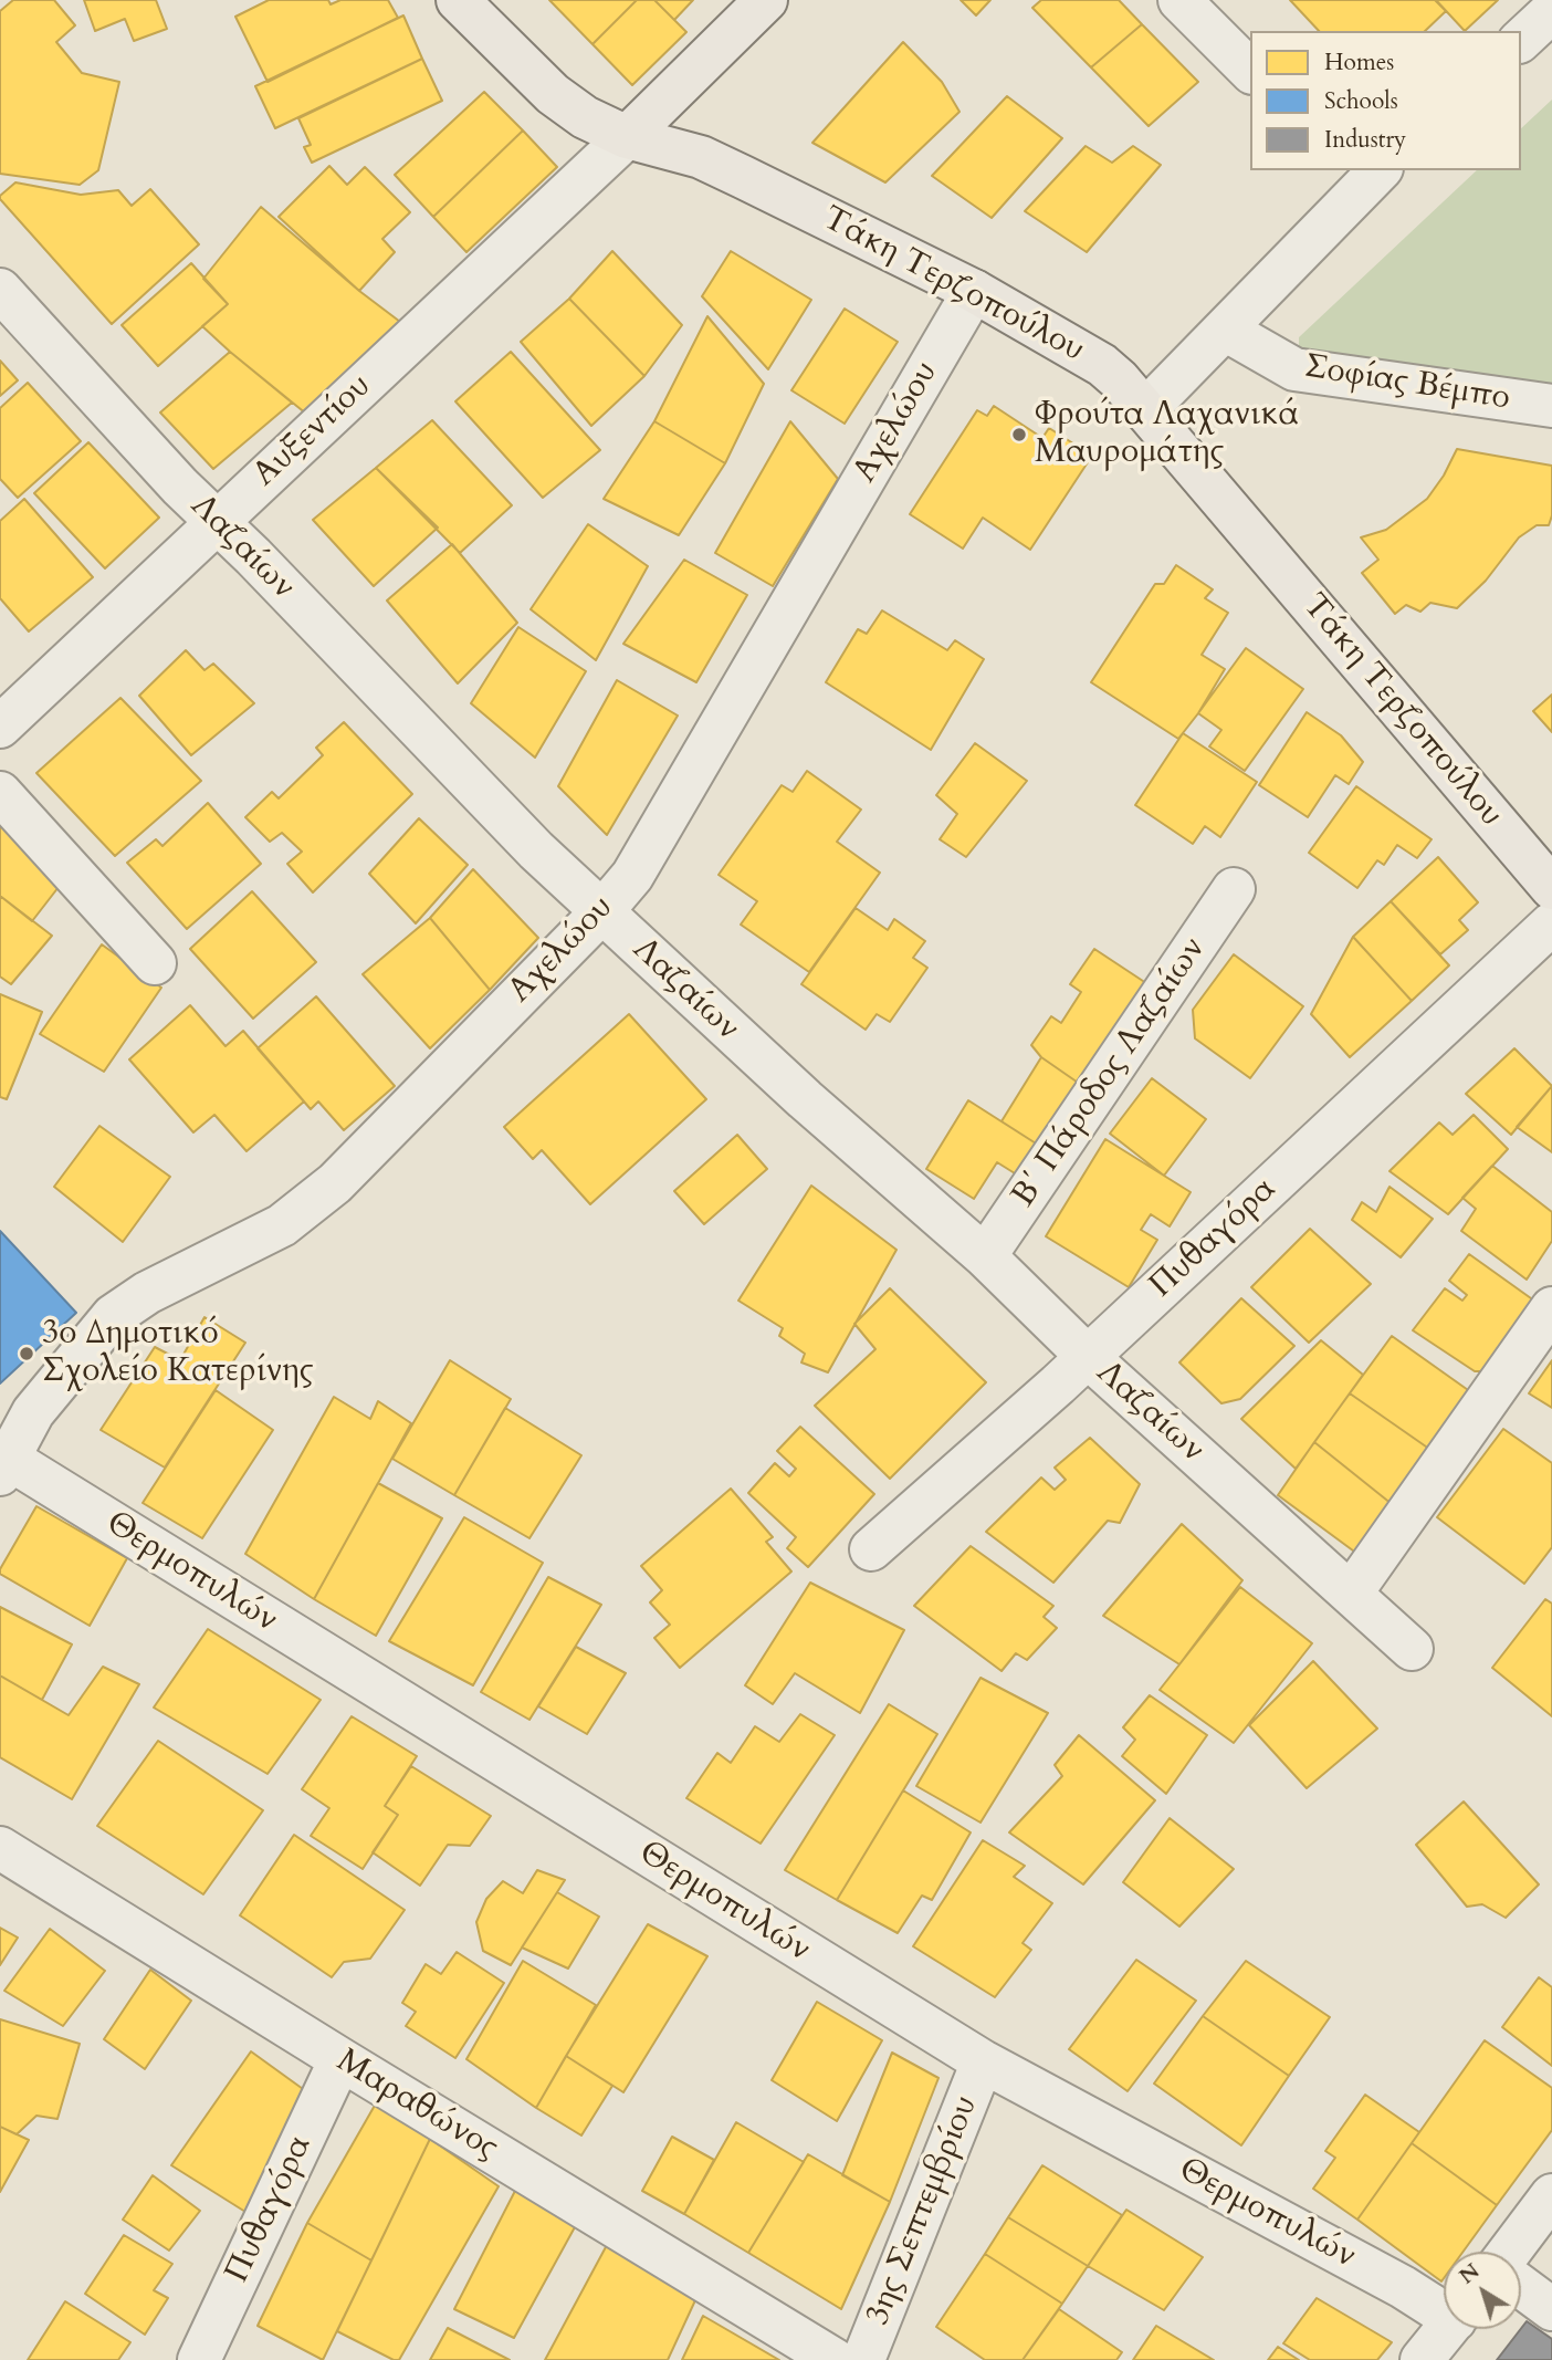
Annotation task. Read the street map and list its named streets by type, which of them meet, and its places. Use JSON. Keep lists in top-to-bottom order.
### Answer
{
  "streets": {
    "main road": ["Τάκη Τερζοπούλου"],
    "street": [
      "Σοφίας Βέμπο",
      "Αχελώου",
      "Αυξεντίου",
      "Λαζαίων",
      "Β΄ Πάροδος Λαζαίων",
      "Πυθαγόρα",
      "Θερμοπυλών",
      "Μαραθώνος",
      "3ης Σεπτεμβρίου"
    ]
  },
  "crossings": [
    ["Τάκη Τερζοπούλου", "Αχελώου"],
    ["Τάκη Τερζοπούλου", "Αυξεντίου"],
    ["Αχελώου", "Λαζαίων"],
    ["Αχελώου", "Θερμοπυλών"],
    ["Αυξεντίου", "Λαζαίων"],
    ["Λαζαίων", "Β΄ Πάροδος Λαζαίων"],
    ["Λαζαίων", "Πυθαγόρα"],
    ["Πυθαγόρα", "Μαραθώνος"],
    ["Θερμοπυλών", "3ης Σεπτεμβρίου"]
  ],
  "places": ["Φρούτα Λαχανικά Μαυρομάτης", "3ο Δημοτικό Σχολείο Κατερίνης"],
  "legend": ["Homes", "Schools", "Industry"],
  "north": "top left"
}
